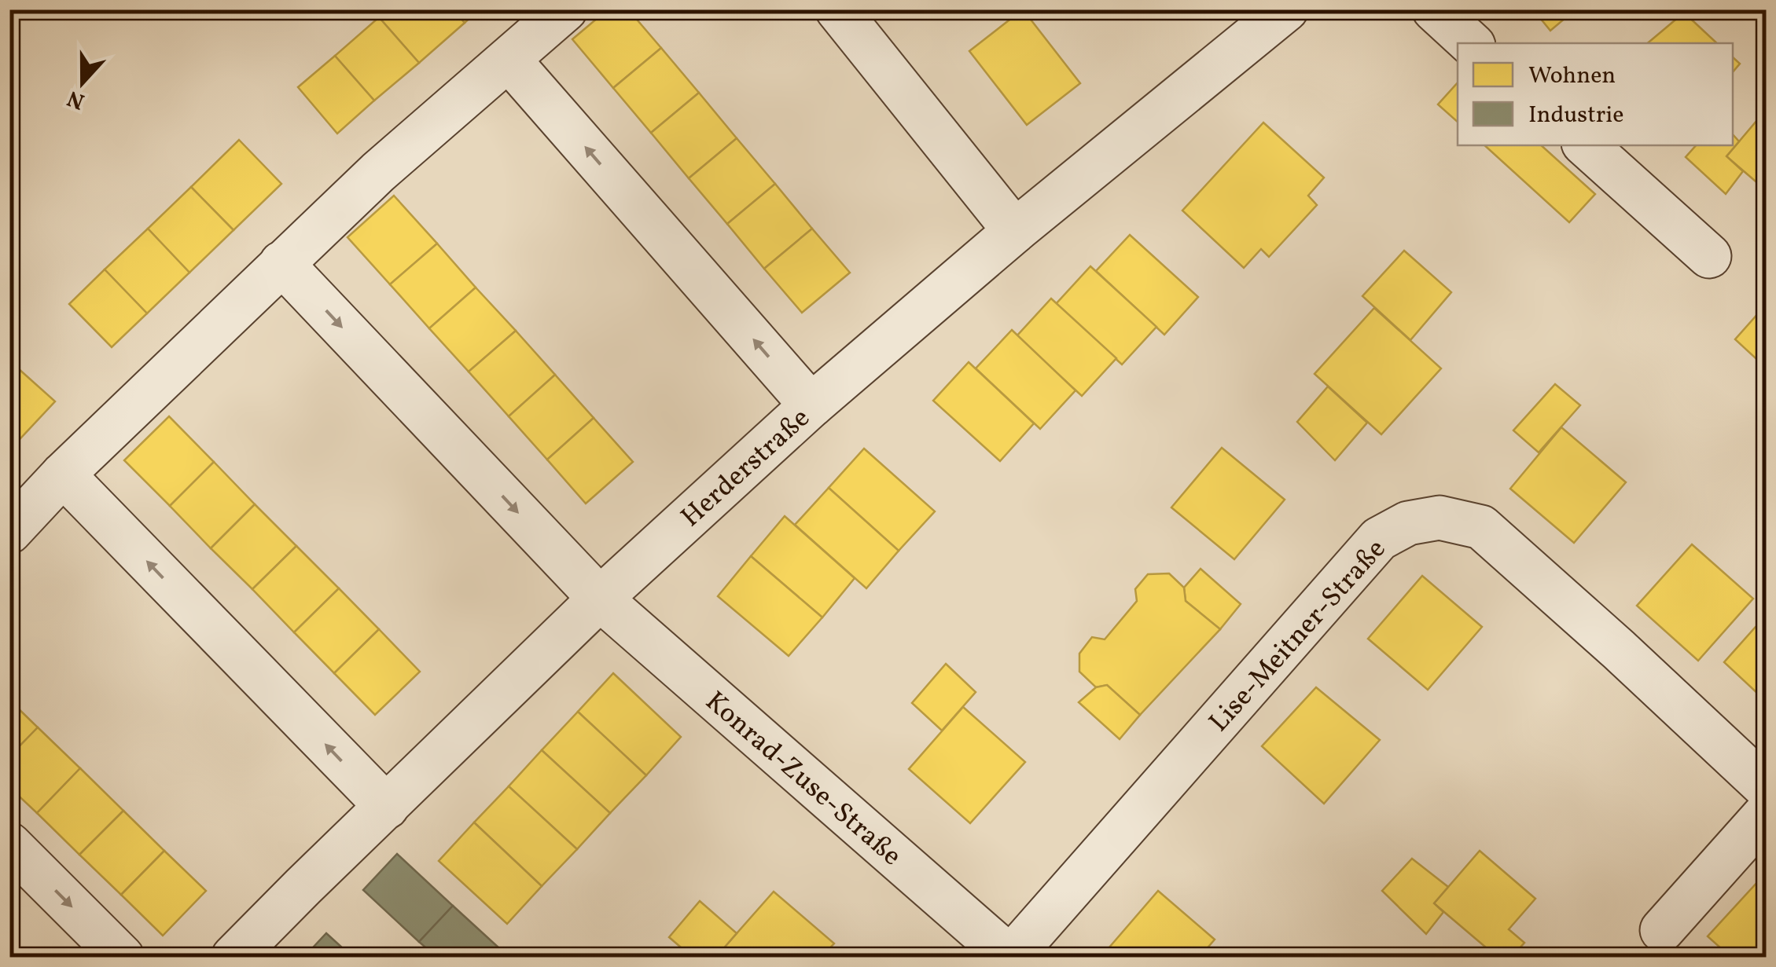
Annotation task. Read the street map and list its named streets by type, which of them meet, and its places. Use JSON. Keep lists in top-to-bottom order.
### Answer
{
  "streets": {
    "street": ["Herderstraße", "Lise-Meitner-Straße", "Konrad-Zuse-Straße"]
  },
  "crossings": [
    ["Herderstraße", "Konrad-Zuse-Straße"],
    ["Lise-Meitner-Straße", "Konrad-Zuse-Straße"]
  ],
  "legend": ["Wohnen", "Industrie"],
  "north": "bottom"
}
